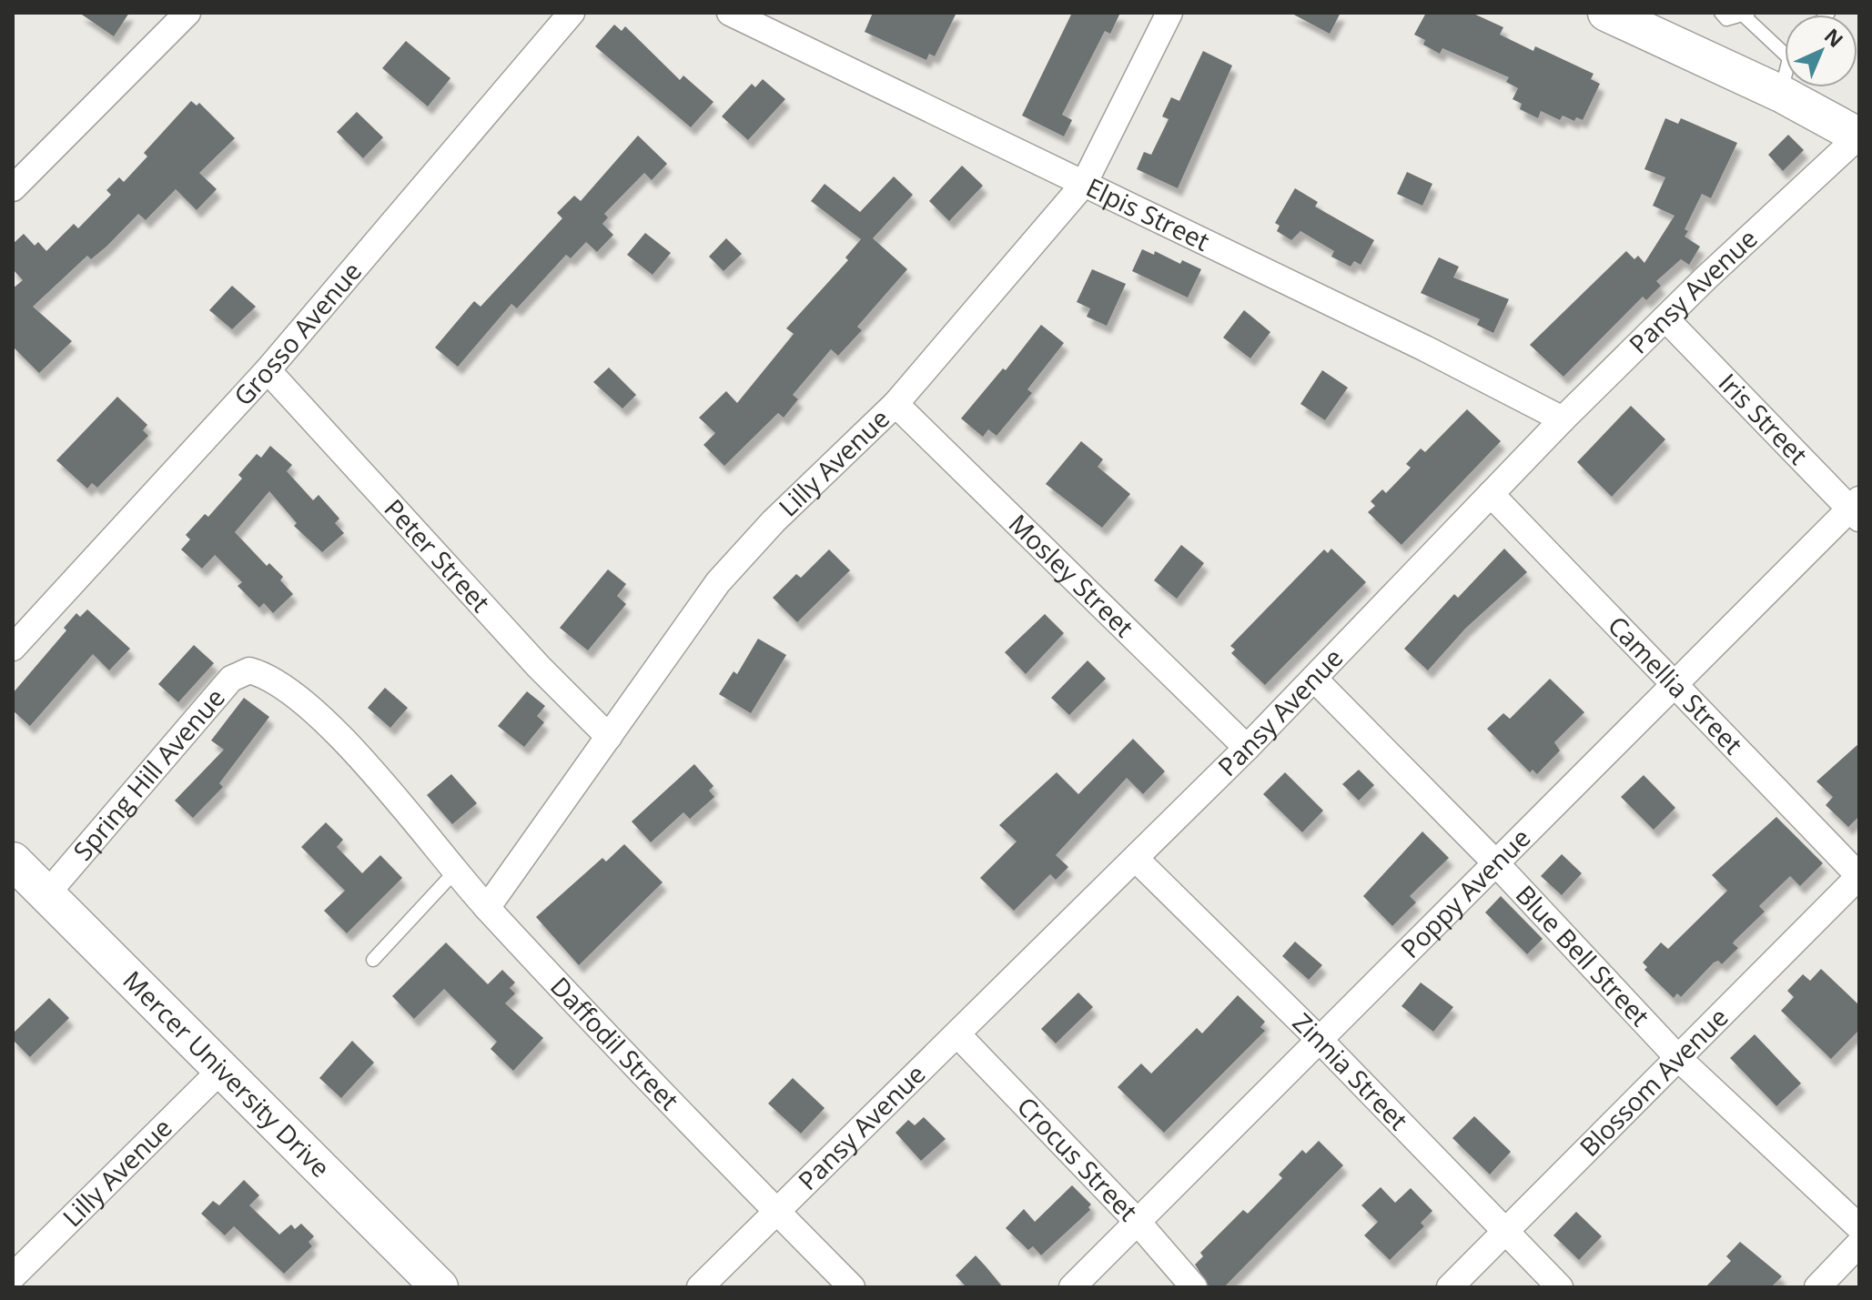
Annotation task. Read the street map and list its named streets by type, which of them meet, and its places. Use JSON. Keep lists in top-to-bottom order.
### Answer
{
  "streets": {
    "main road": ["Mercer University Drive"],
    "street": [
      "Elpis Street",
      "Pansy Avenue",
      "Grosso Avenue",
      "Iris Street",
      "Lilly Avenue",
      "Peter Street",
      "Mosley Street",
      "Camellia Street",
      "Spring Hill Avenue",
      "Poppy Avenue",
      "Blue Bell Street",
      "Daffodil Street",
      "Zinnia Street",
      "Blossom Avenue",
      "Crocus Street"
    ]
  },
  "crossings": [
    ["Elpis Street", "Pansy Avenue"],
    ["Elpis Street", "Lilly Avenue"],
    ["Pansy Avenue", "Iris Street"],
    ["Pansy Avenue", "Mosley Street"],
    ["Pansy Avenue", "Camellia Street"],
    ["Pansy Avenue", "Blue Bell Street"],
    ["Pansy Avenue", "Daffodil Street"],
    ["Pansy Avenue", "Zinnia Street"],
    ["Pansy Avenue", "Crocus Street"],
    ["Grosso Avenue", "Peter Street"],
    ["Iris Street", "Poppy Avenue"],
    ["Lilly Avenue", "Peter Street"],
    ["Lilly Avenue", "Mosley Street"],
    ["Lilly Avenue", "Daffodil Street"],
    ["Lilly Avenue", "Mercer University Drive"],
    ["Camellia Street", "Poppy Avenue"],
    ["Camellia Street", "Blossom Avenue"],
    ["Spring Hill Avenue", "Daffodil Street"],
    ["Spring Hill Avenue", "Mercer University Drive"],
    ["Poppy Avenue", "Blue Bell Street"],
    ["Poppy Avenue", "Zinnia Street"],
    ["Poppy Avenue", "Crocus Street"],
    ["Blue Bell Street", "Blossom Avenue"],
    ["Zinnia Street", "Blossom Avenue"]
  ],
  "north": "top right"
}
